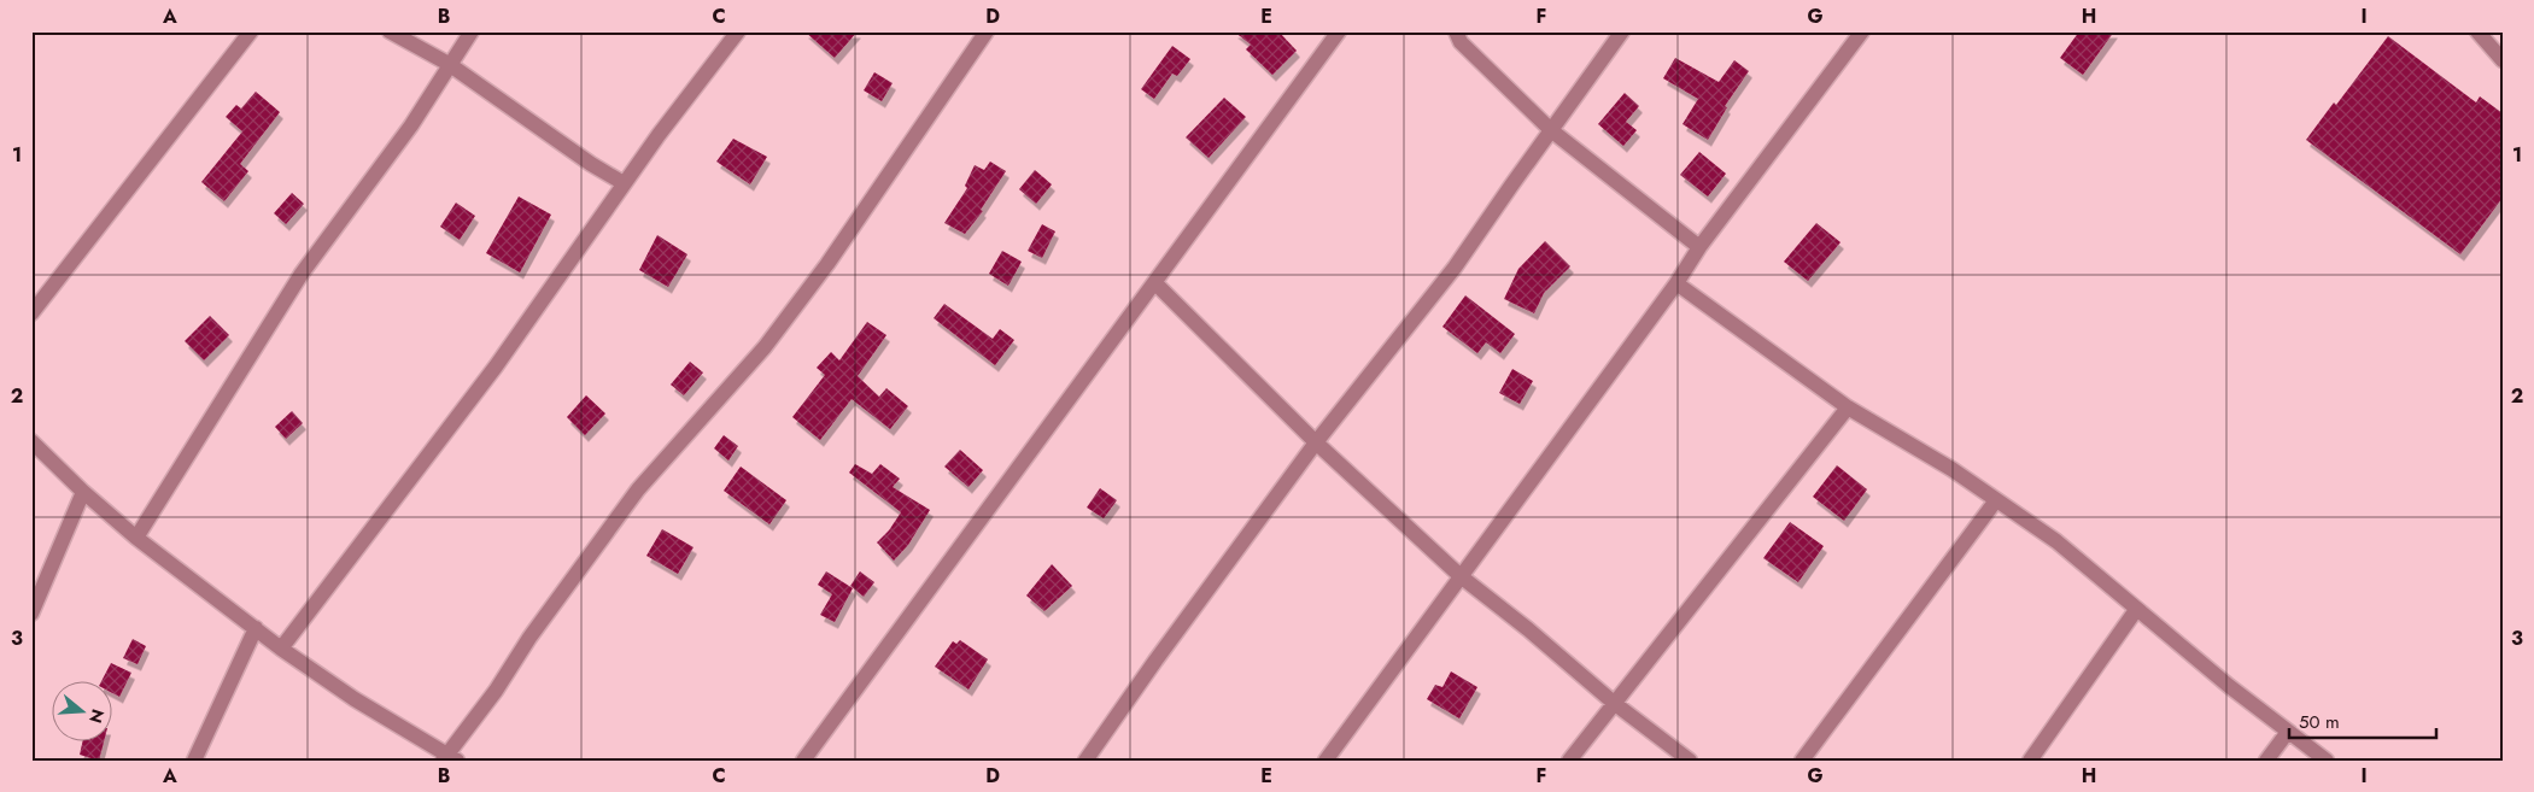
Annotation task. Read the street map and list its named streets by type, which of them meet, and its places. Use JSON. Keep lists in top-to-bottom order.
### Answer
{
  "scale_bar": "50 m",
  "north": "right",
  "grid": {
    "columns": [
      "A",
      "B",
      "C",
      "D",
      "E",
      "F",
      "G",
      "H",
      "I"
    ],
    "rows": ["1", "2", "3"]
  }
}
